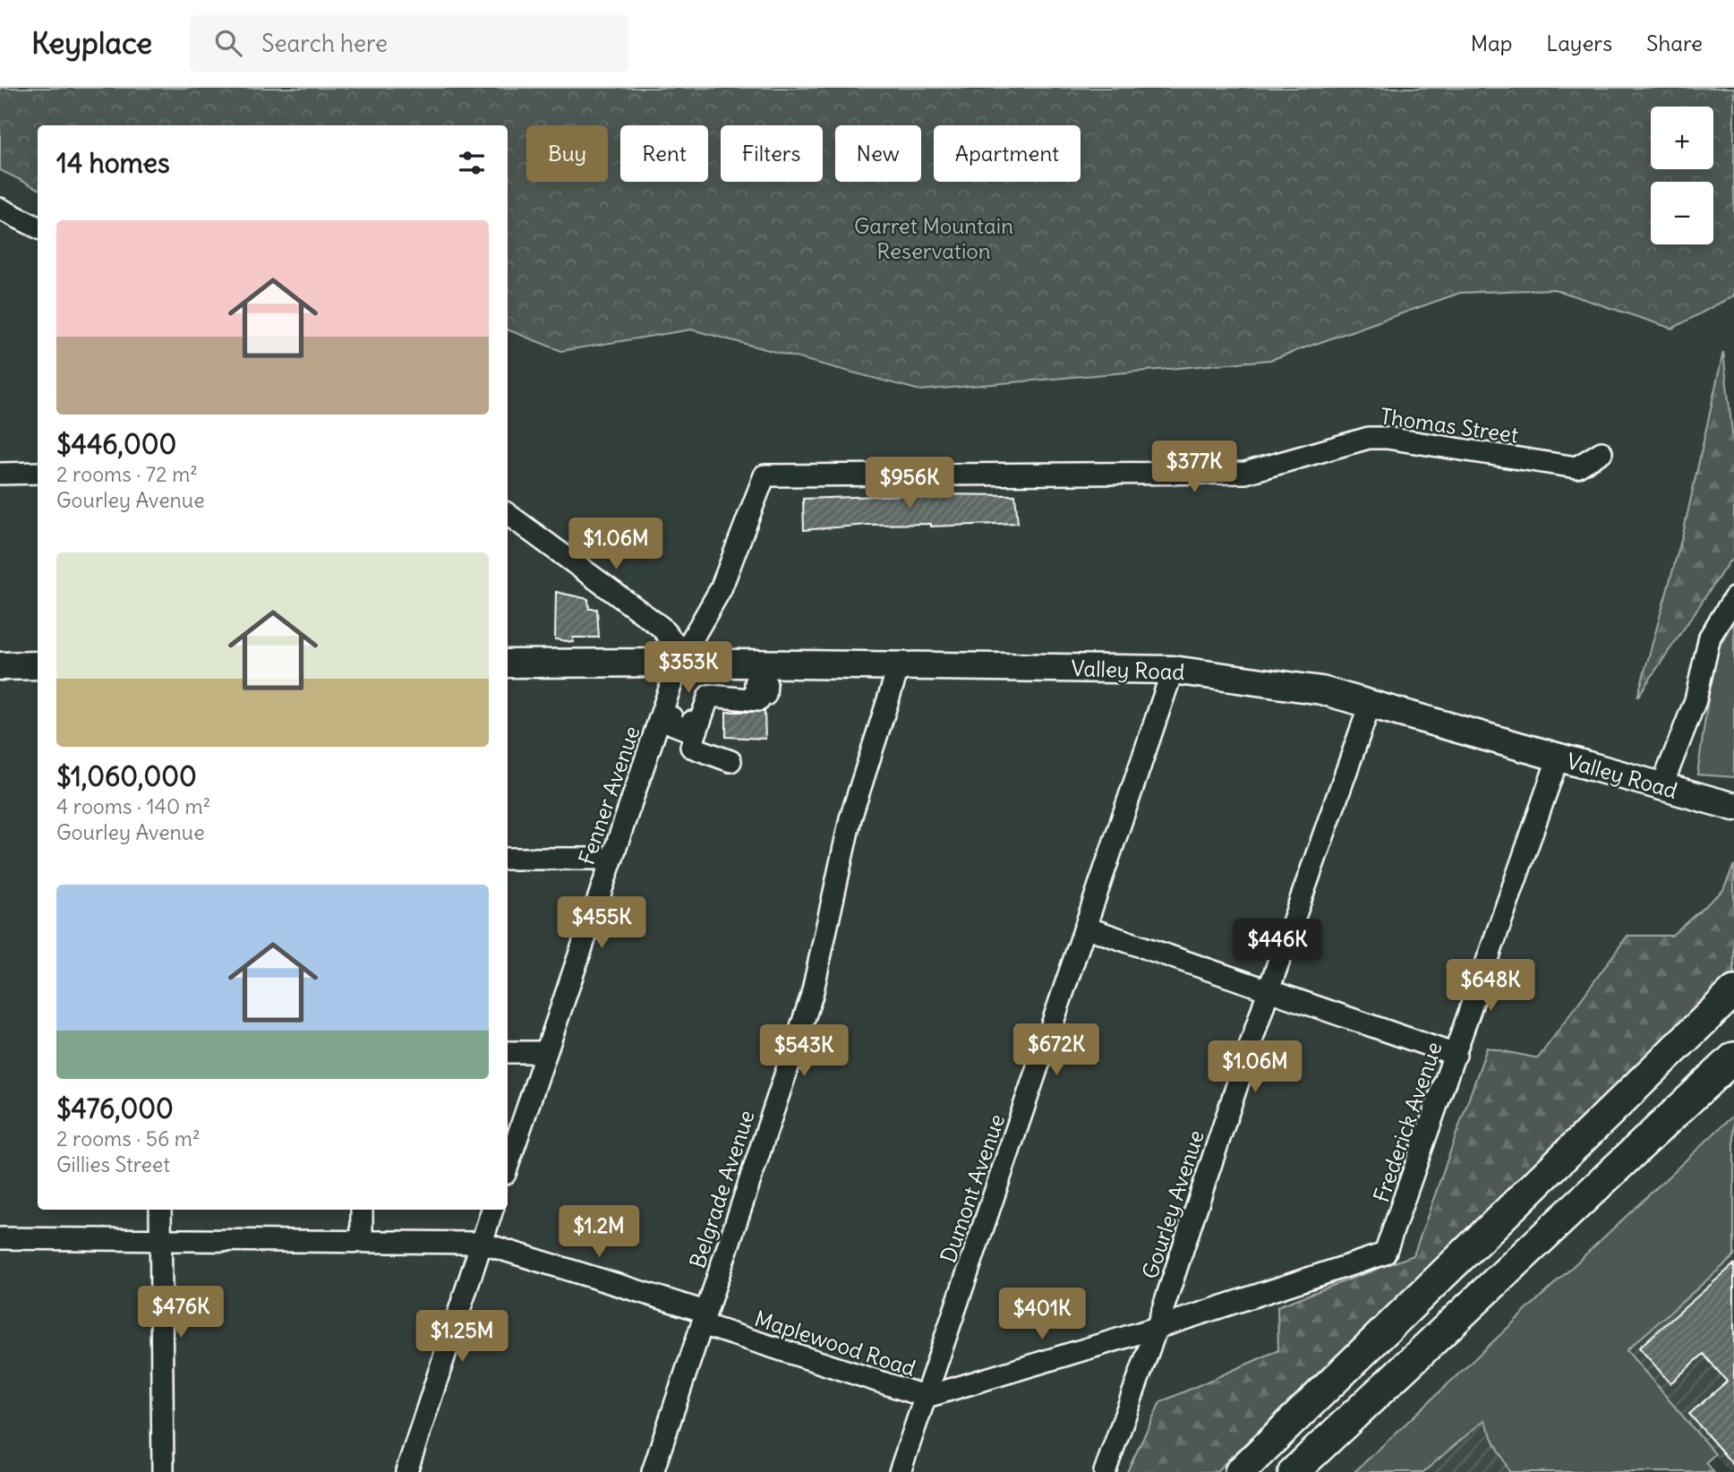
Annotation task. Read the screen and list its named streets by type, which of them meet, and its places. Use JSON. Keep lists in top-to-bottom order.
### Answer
{
  "streets": {
    "main road": ["Valley Road"],
    "street": [
      "Thomas Street",
      "Fenner Avenue",
      "Frederick Avenue",
      "Dumont Avenue",
      "Belgrade Avenue",
      "Gourley Avenue",
      "Maplewood Road"
    ]
  },
  "crossings": [
    ["Thomas Street", "Fenner Avenue"],
    ["Valley Road", "Fenner Avenue"],
    ["Valley Road", "Frederick Avenue"],
    ["Valley Road", "Dumont Avenue"],
    ["Valley Road", "Belgrade Avenue"],
    ["Valley Road", "Gourley Avenue"],
    ["Frederick Avenue", "Maplewood Road"],
    ["Dumont Avenue", "Maplewood Road"],
    ["Belgrade Avenue", "Maplewood Road"],
    ["Gourley Avenue", "Maplewood Road"]
  ],
  "parks": ["Garret Mountain Reservation"],
  "page": {
    "header": "Keyplace",
    "search": "Search here",
    "nav": ["Map", "Layers", "Share"],
    "map_buttons": ["+", "−"],
    "chip": [
      "Buy",
      "Rent",
      "Filters",
      "New",
      "Apartment"
    ],
    "heading": "14 homes",
    "list": [
      {
        "name": "$446,000",
        "note": "2 rooms · 72 m² · Gourley Avenue"
      },
      {
        "name": "$1,060,000",
        "note": "4 rooms · 140 m² · Gourley Avenue"
      },
      {
        "name": "$476,000",
        "note": "2 rooms · 56 m² · Gillies Street"
      }
    ],
    "price": [
      "$377K",
      "$956K",
      "$1.06M",
      "$353K",
      "$455K",
      "$446K",
      "$648K",
      "$672K",
      "$543K",
      "$1.06M",
      "$1.2M",
      "$476K",
      "$401K",
      "$1.25M"
    ]
  }
}
